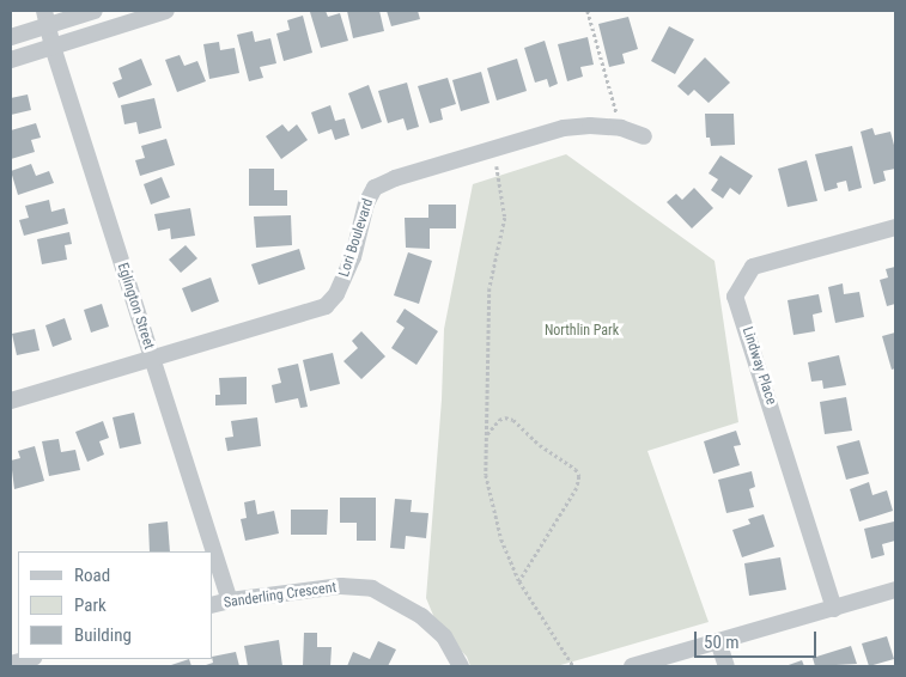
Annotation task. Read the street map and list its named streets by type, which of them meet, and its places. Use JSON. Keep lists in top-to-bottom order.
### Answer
{
  "streets": {
    "street": [
      "Lori Boulevard",
      "Eglington Street",
      "Lindway Place",
      "Sanderling Crescent"
    ]
  },
  "crossings": [
    ["Lori Boulevard", "Eglington Street"],
    ["Eglington Street", "Sanderling Crescent"]
  ],
  "parks": ["Northlin Park"],
  "legend": ["Road", "Park", "Building"],
  "scale_bar": "50 m"
}
